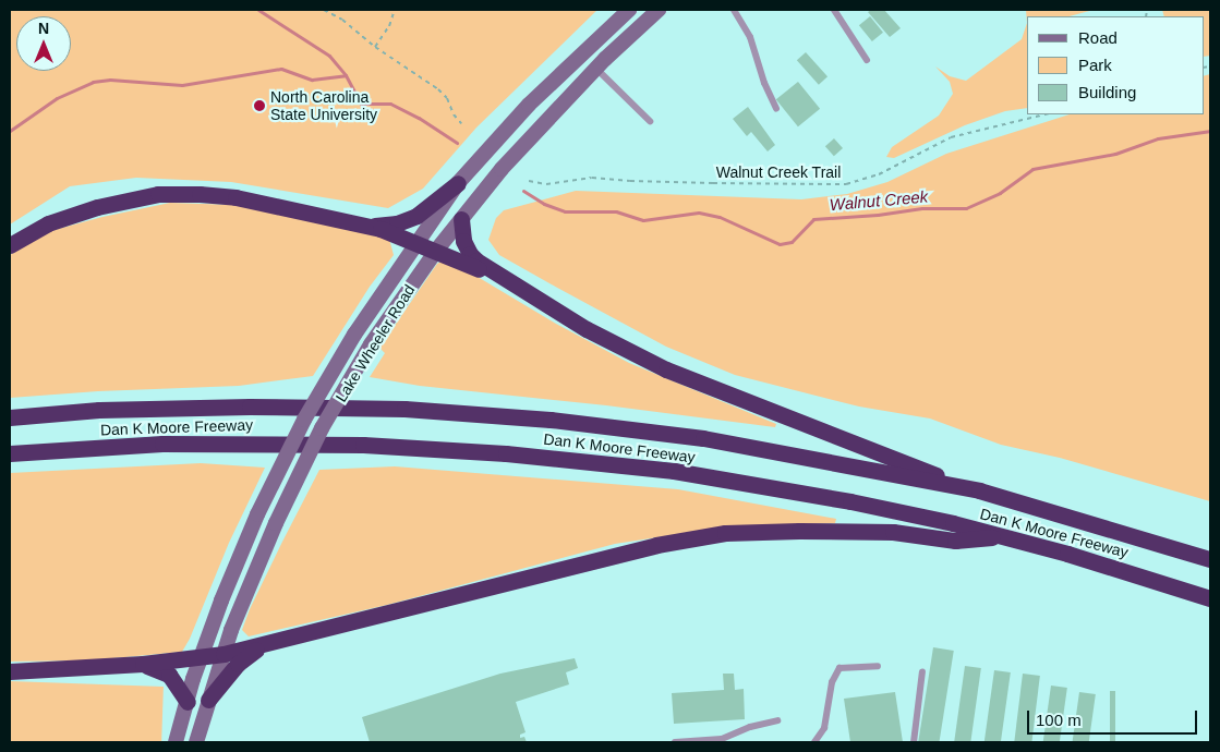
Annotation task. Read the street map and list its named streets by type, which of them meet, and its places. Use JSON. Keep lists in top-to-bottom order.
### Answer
{
  "streets": {
    "highway": ["Dan K Moore Freeway"],
    "main road": ["Lake Wheeler Road"],
    "path": ["Walnut Creek Trail"]
  },
  "water": ["Walnut Creek"],
  "places": ["North Carolina State University"],
  "legend": ["Road", "Park", "Building"],
  "scale_bar": "100 m",
  "north": "top"
}
